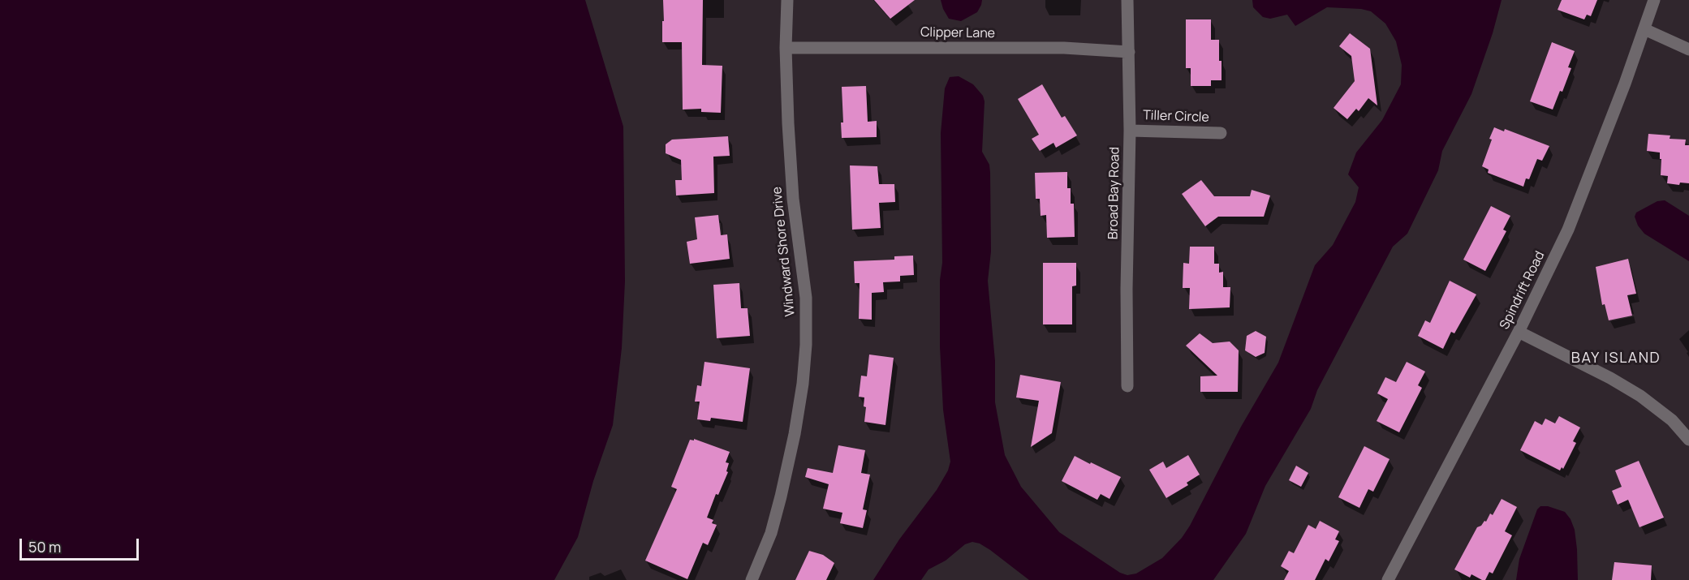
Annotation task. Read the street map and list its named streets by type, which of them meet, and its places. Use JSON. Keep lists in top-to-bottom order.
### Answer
{
  "streets": {
    "street": [
      "Clipper Lane",
      "Tiller Circle",
      "Broad Bay Road",
      "Windward Shore Drive",
      "Spindrift Road"
    ]
  },
  "crossings": [
    ["Clipper Lane", "Broad Bay Road"],
    ["Clipper Lane", "Windward Shore Drive"],
    ["Tiller Circle", "Broad Bay Road"]
  ],
  "districts": ["BAY ISLAND"],
  "scale_bar": "50 m"
}
